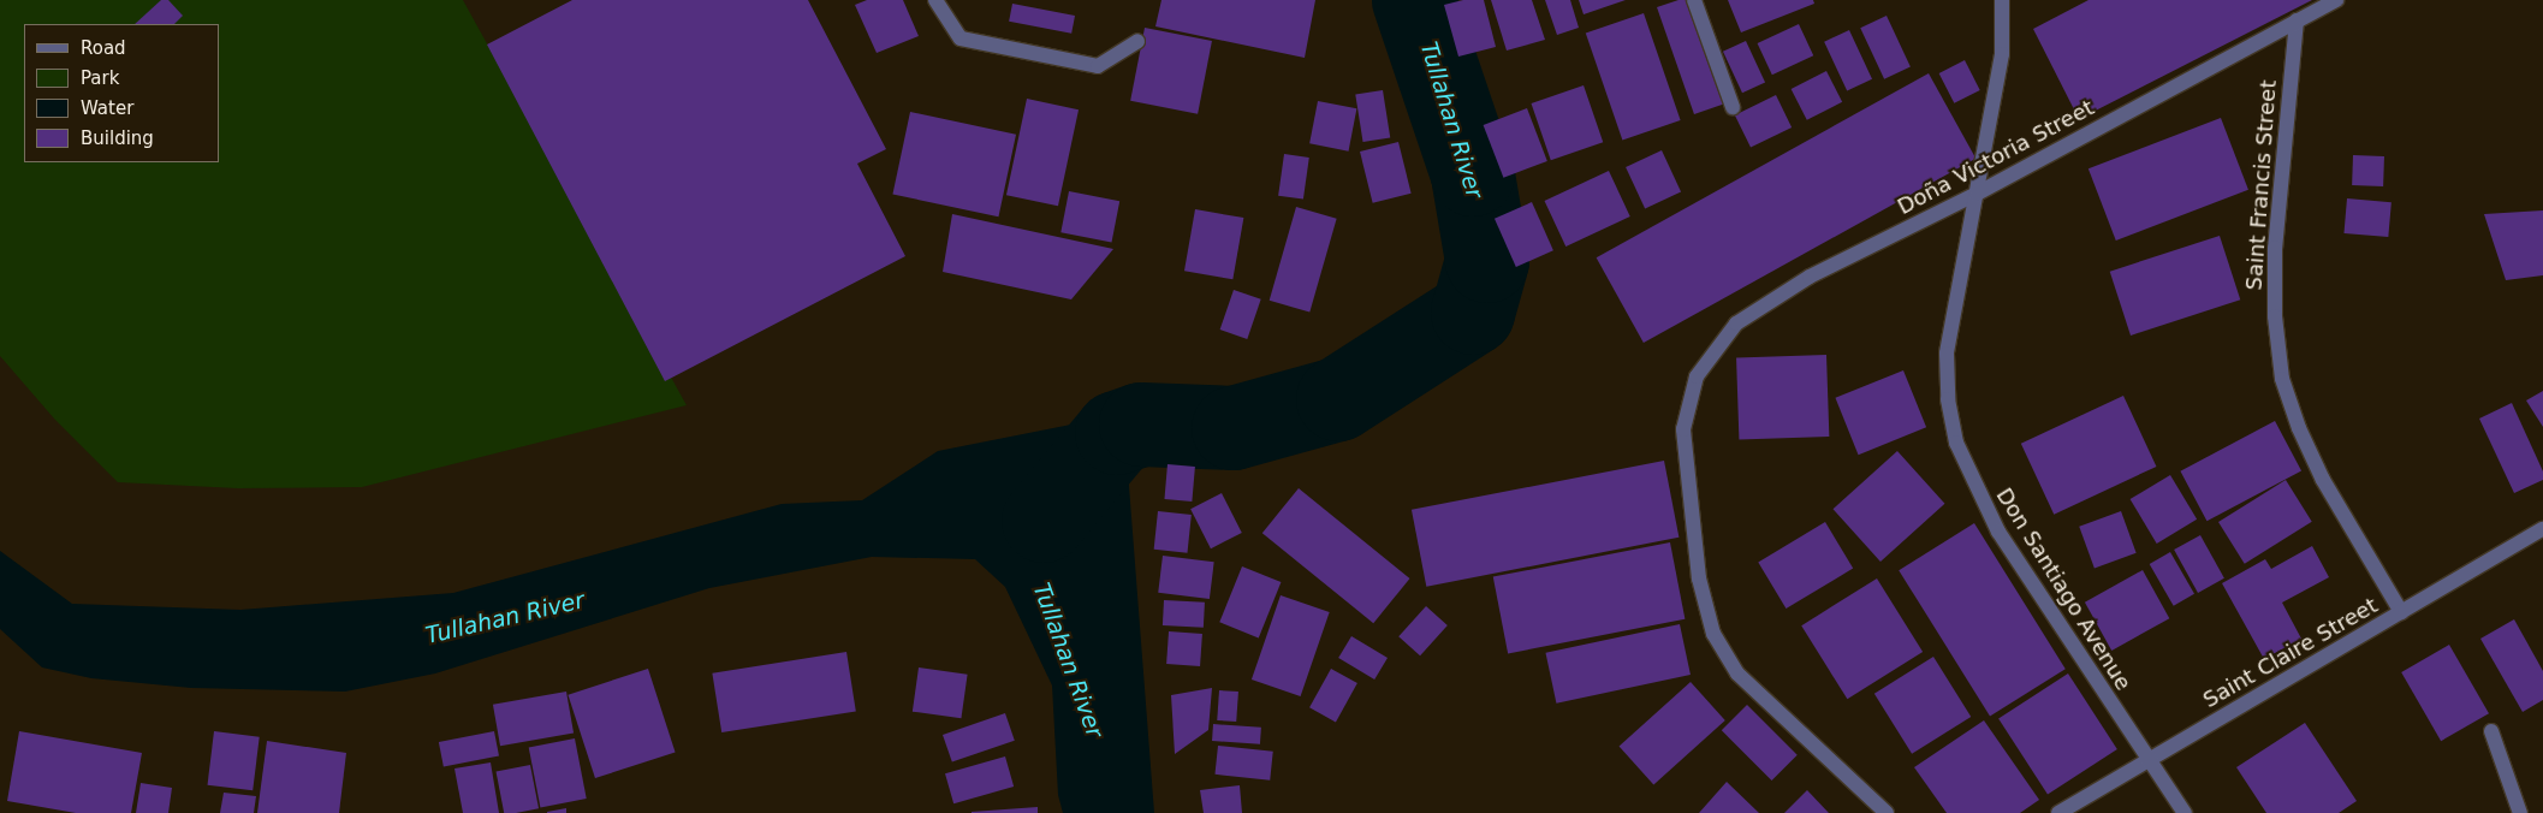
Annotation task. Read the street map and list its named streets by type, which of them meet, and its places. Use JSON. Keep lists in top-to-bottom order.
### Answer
{
  "streets": {
    "street": [
      "Doña Victoria Street",
      "Saint Francis Street",
      "Don Santiago Avenue",
      "Saint Claire Street"
    ]
  },
  "crossings": [
    ["Doña Victoria Street", "Saint Francis Street"],
    ["Doña Victoria Street", "Don Santiago Avenue"],
    ["Saint Francis Street", "Saint Claire Street"],
    ["Don Santiago Avenue", "Saint Claire Street"]
  ],
  "water": ["Tullahan River"],
  "legend": [
    "Road",
    "Park",
    "Water",
    "Building"
  ]
}
